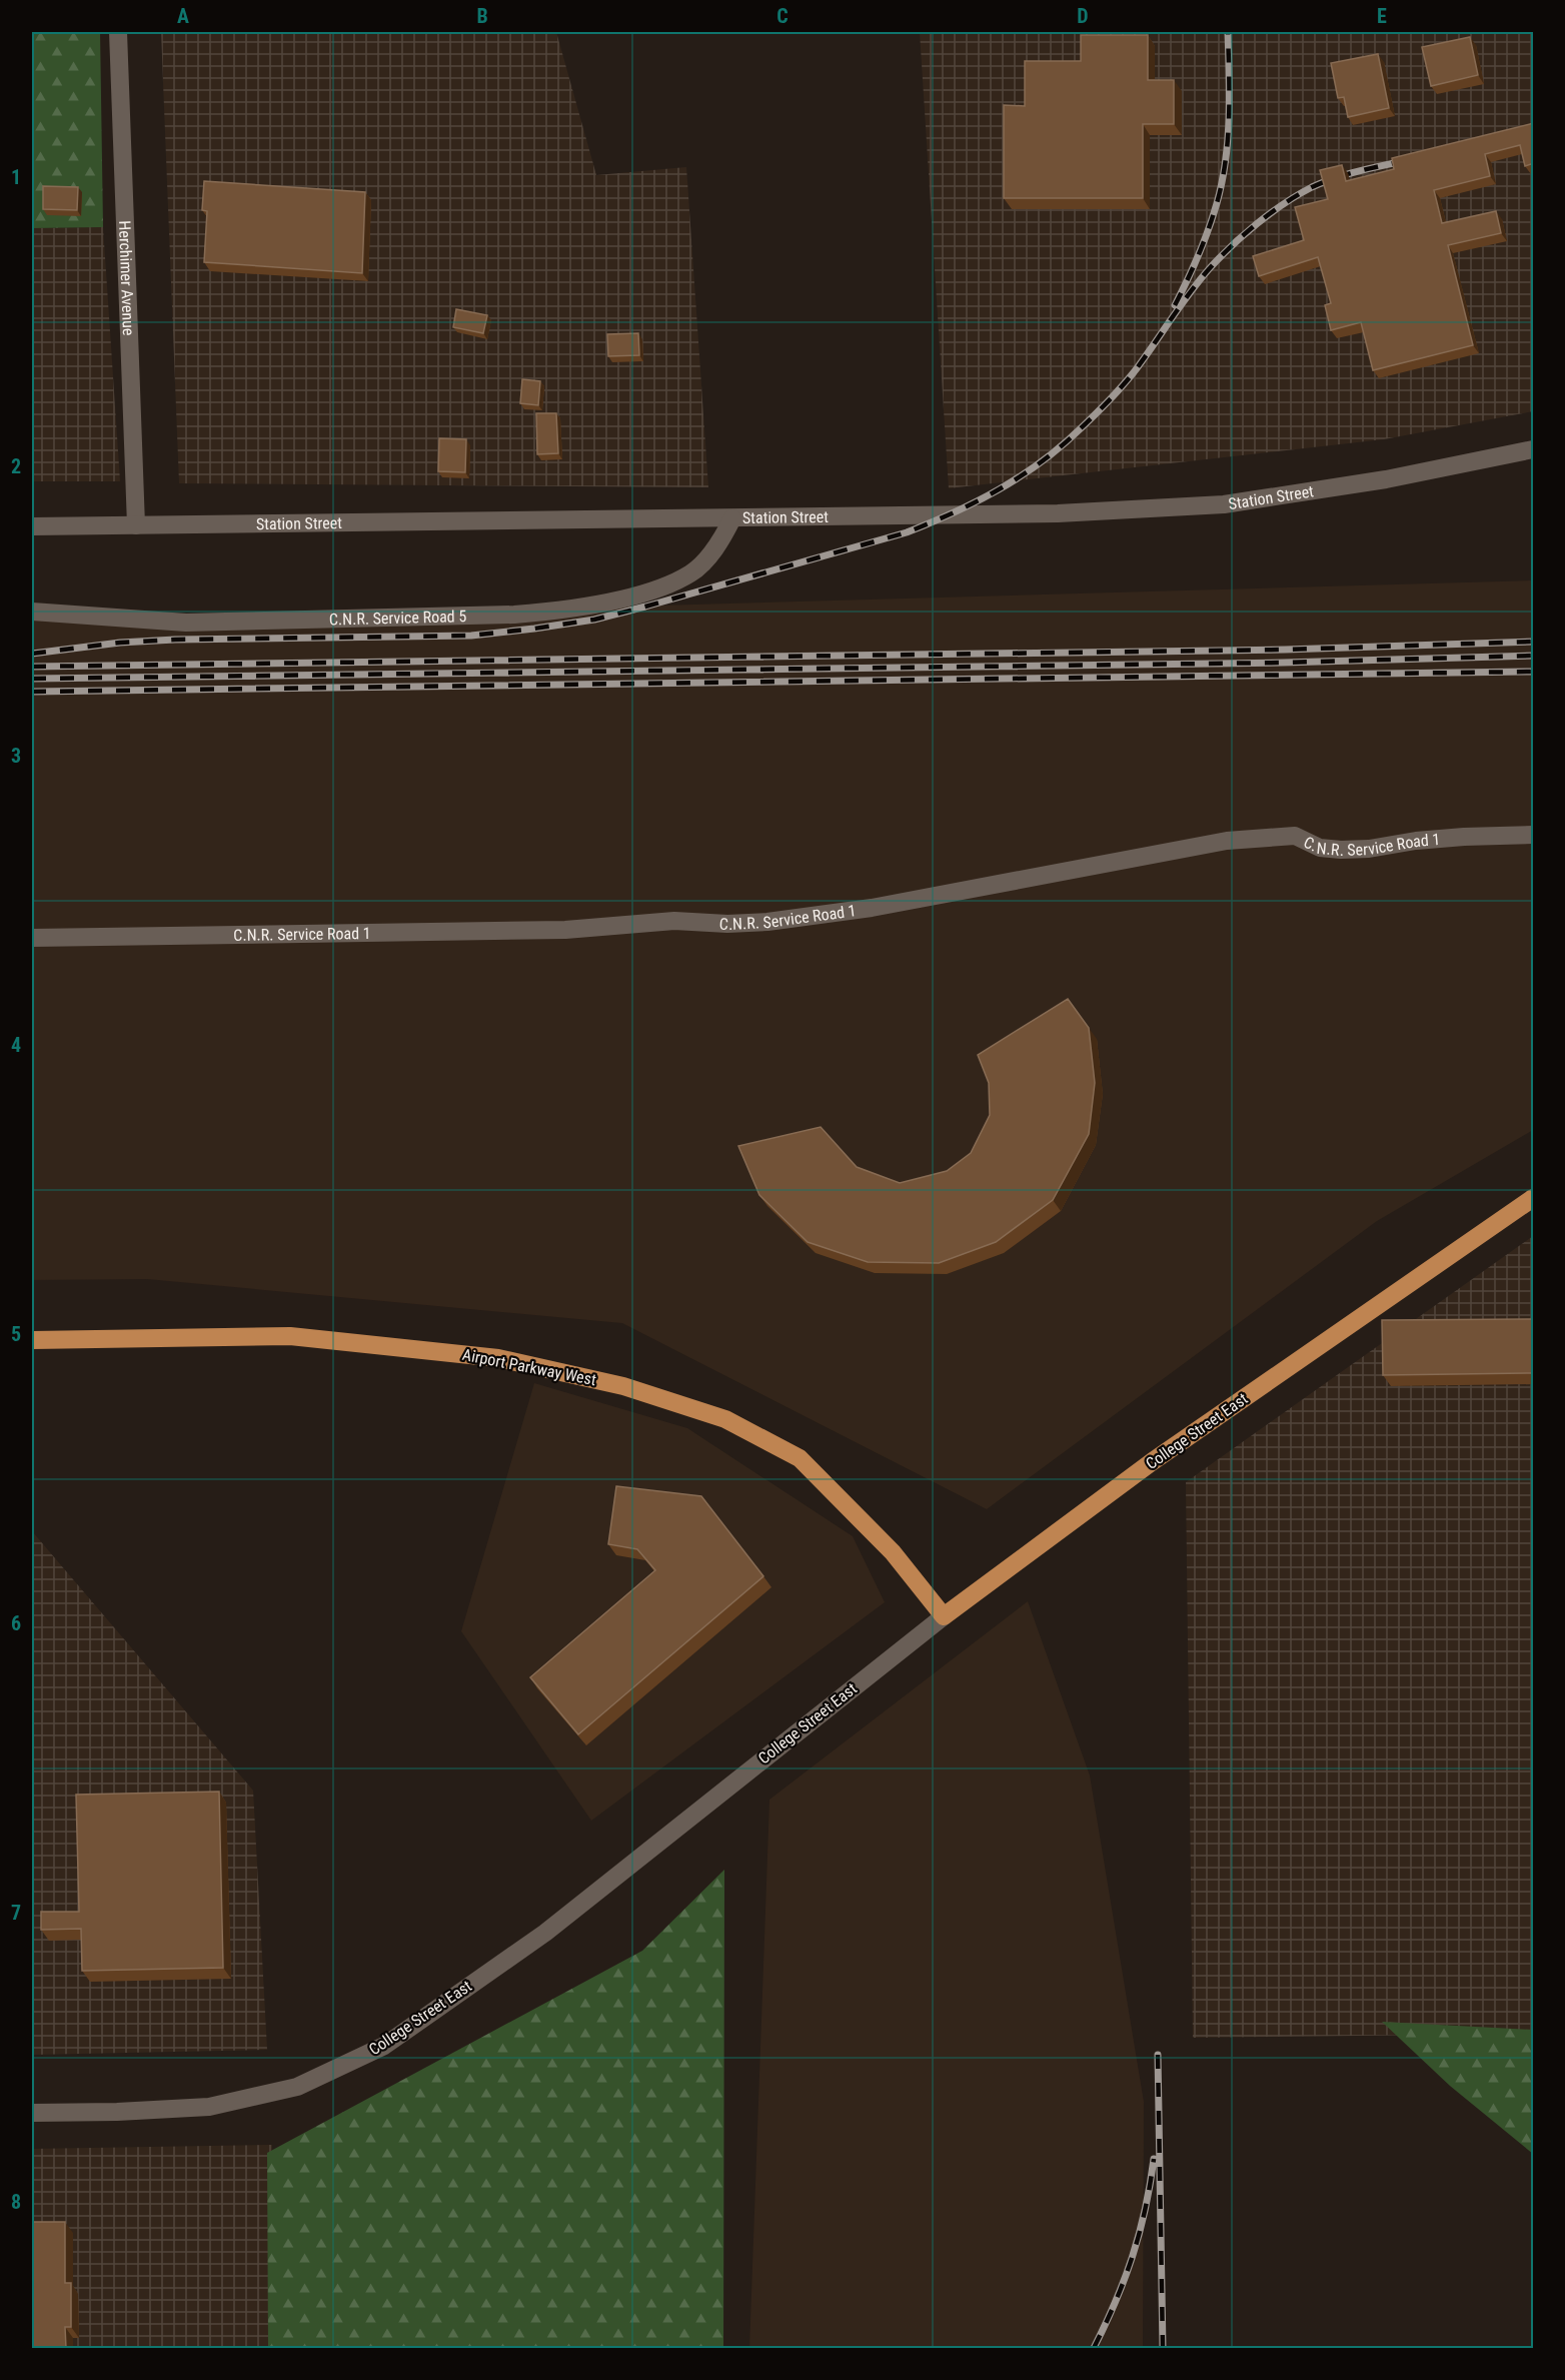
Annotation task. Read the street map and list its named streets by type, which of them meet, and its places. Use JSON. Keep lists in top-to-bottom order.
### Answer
{
  "streets": {
    "main road": ["Airport Parkway West", "College Street East"],
    "street": [
      "Herchimer Avenue",
      "Station Street",
      "C.N.R. Service Road 5",
      "C.N.R. Service Road 1"
    ]
  },
  "crossings": [
    ["Herchimer Avenue", "Station Street"],
    ["Station Street", "C.N.R. Service Road 5"],
    ["Airport Parkway West", "College Street East"]
  ],
  "grid": {
    "columns": [
      "A",
      "B",
      "C",
      "D",
      "E"
    ],
    "rows": [
      "1",
      "2",
      "3",
      "4",
      "5",
      "6",
      "7",
      "8"
    ]
  }
}
